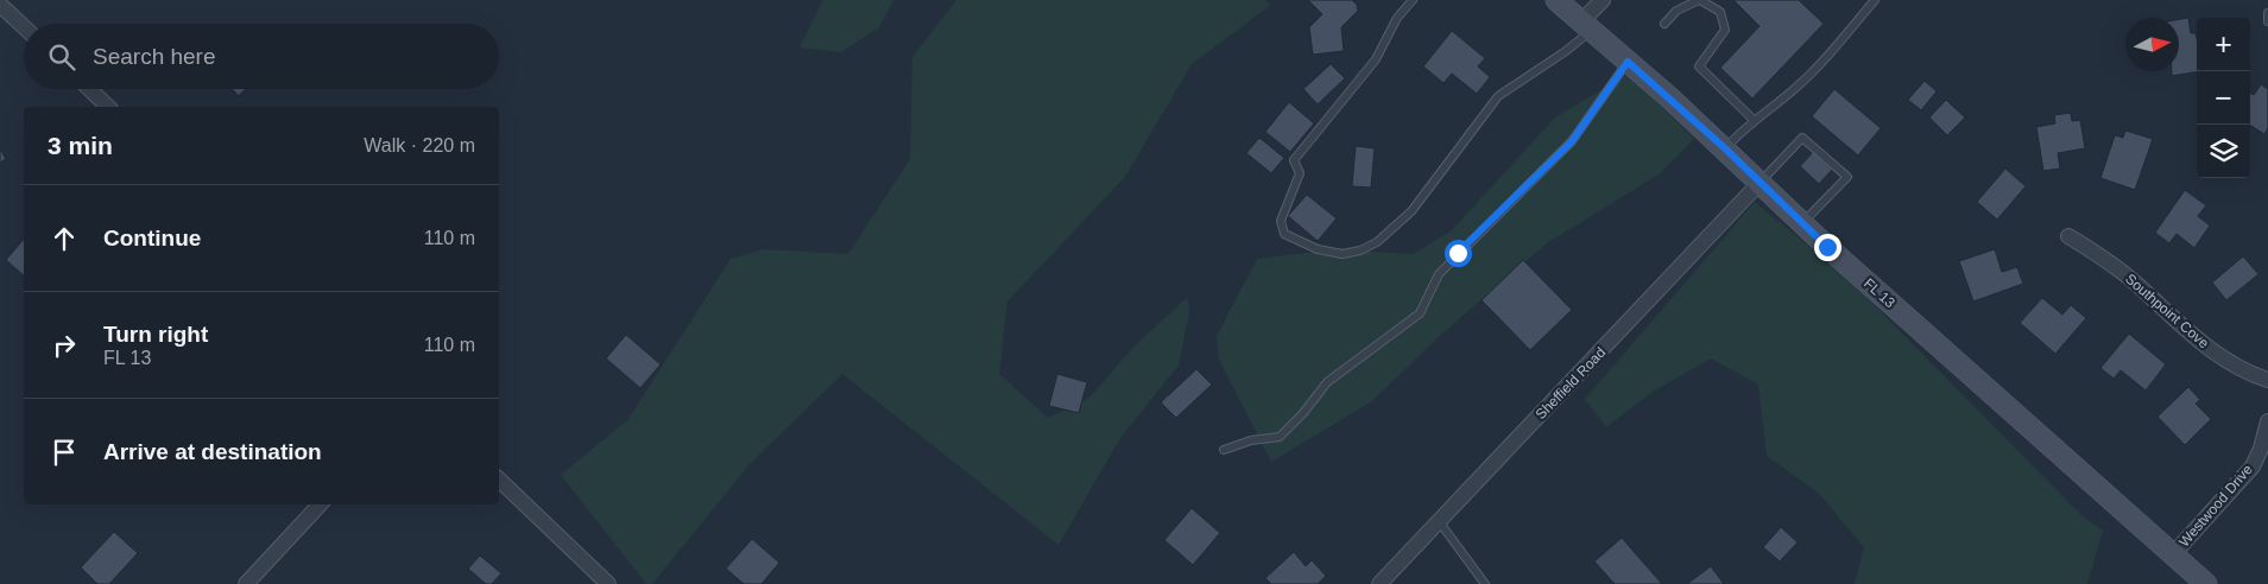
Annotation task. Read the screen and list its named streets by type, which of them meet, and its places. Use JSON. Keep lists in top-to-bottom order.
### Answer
{
  "streets": {
    "main road": ["FL 13"],
    "street": ["Southpoint Cove", "Sheffield Road", "Westwood Drive"]
  },
  "crossings": [
    ["FL 13", "Sheffield Road"],
    ["FL 13", "Westwood Drive"]
  ],
  "north": "right",
  "page": {
    "map_buttons": ["+", "−"],
    "search": "Search here",
    "heading": ["3 min", "Walk · 220 m"],
    "list": [
      ["Continue", "110 m"],
      ["Turn right", "FL 13", "110 m"],
      "Arrive at destination"
    ]
  }
}
